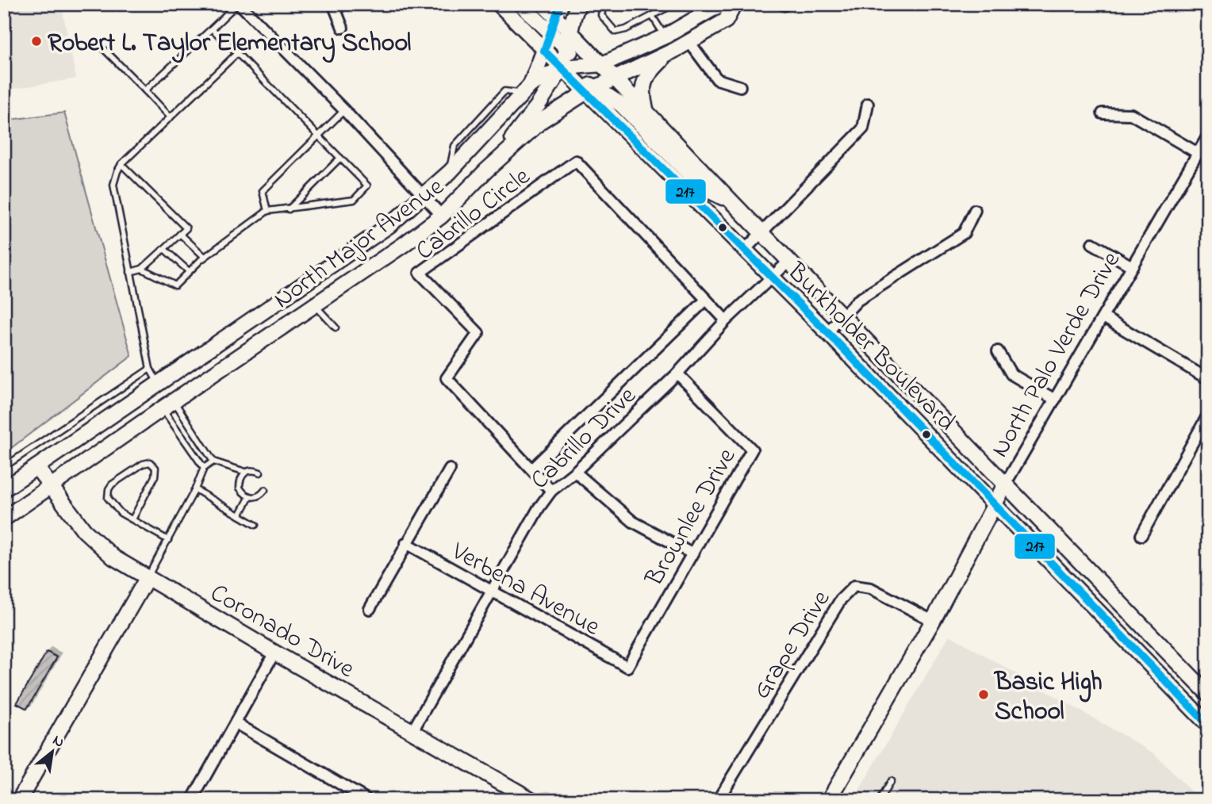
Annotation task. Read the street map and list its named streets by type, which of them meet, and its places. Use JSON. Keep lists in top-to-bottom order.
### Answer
{
  "streets": {
    "street": [
      "Cabrillo Circle",
      "North Major Avenue",
      "Burkholder Boulevard",
      "North Palo Verde Drive",
      "Cabrillo Drive",
      "Brownlee Drive",
      "Verbena Avenue",
      "Coronado Drive",
      "Grape Drive"
    ]
  },
  "crossings": [
    ["Cabrillo Circle", "Cabrillo Drive"],
    ["North Major Avenue", "Burkholder Boulevard"],
    ["North Major Avenue", "Coronado Drive"],
    ["Burkholder Boulevard", "North Palo Verde Drive"],
    ["Burkholder Boulevard", "Cabrillo Drive"],
    ["North Palo Verde Drive", "Grape Drive"],
    ["Cabrillo Drive", "Brownlee Drive"],
    ["Cabrillo Drive", "Verbena Avenue"],
    ["Cabrillo Drive", "Coronado Drive"],
    ["Brownlee Drive", "Verbena Avenue"]
  ],
  "places": ["Robert L. Taylor Elementary School", "Basic High School"],
  "lines": ["transit line 217"],
  "north": "top right"
}
